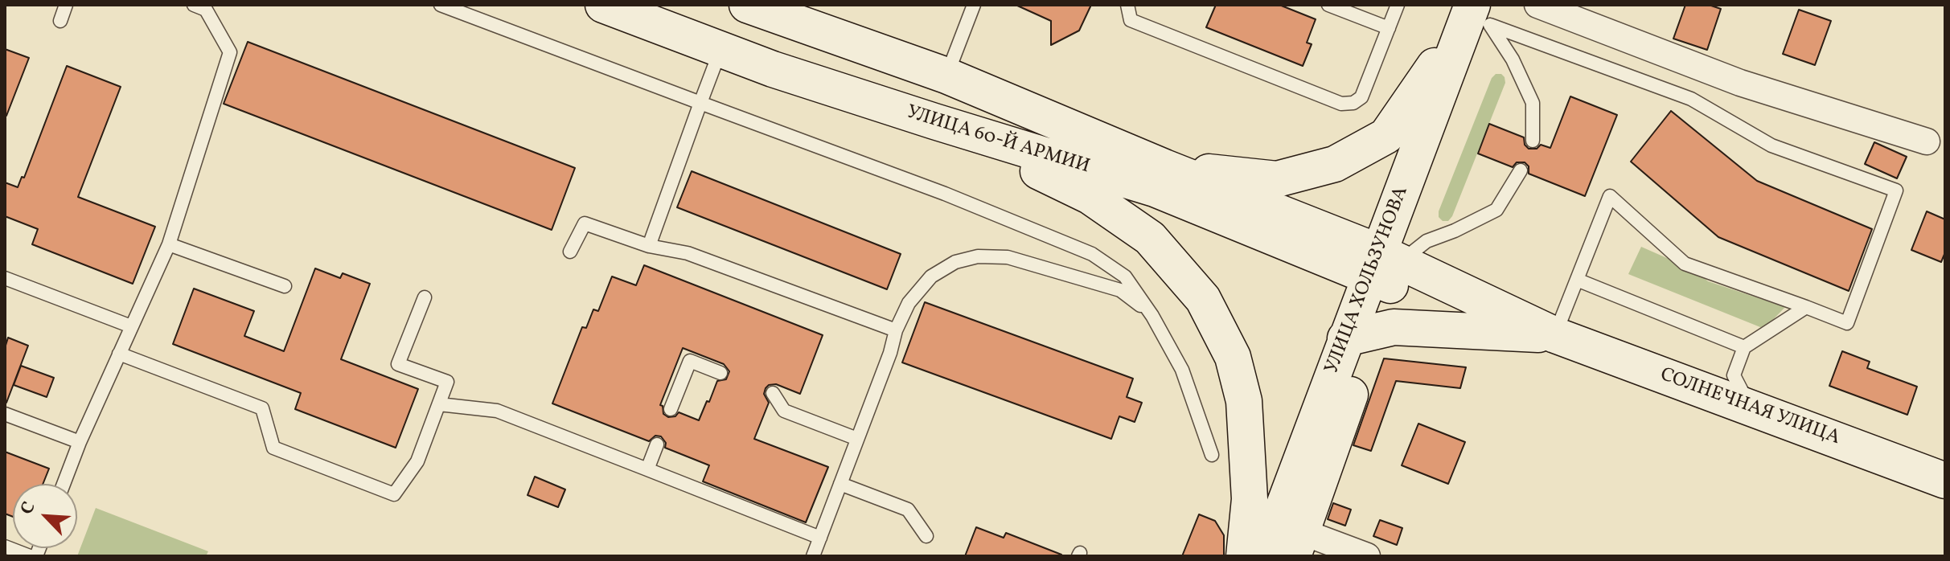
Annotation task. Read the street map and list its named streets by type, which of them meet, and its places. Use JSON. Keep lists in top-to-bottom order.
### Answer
{
  "streets": {
    "main road": ["УЛИЦА 60-Й АРМИИ", "УЛИЦА ХОЛЬЗУНОВА", "СОЛНЕЧНАЯ УЛИЦА"]
  },
  "crossings": [
    ["УЛИЦА 60-Й АРМИИ", "УЛИЦА ХОЛЬЗУНОВА"],
    ["УЛИЦА 60-Й АРМИИ", "СОЛНЕЧНАЯ УЛИЦА"],
    ["УЛИЦА ХОЛЬЗУНОВА", "СОЛНЕЧНАЯ УЛИЦА"]
  ],
  "north": "top left"
}
